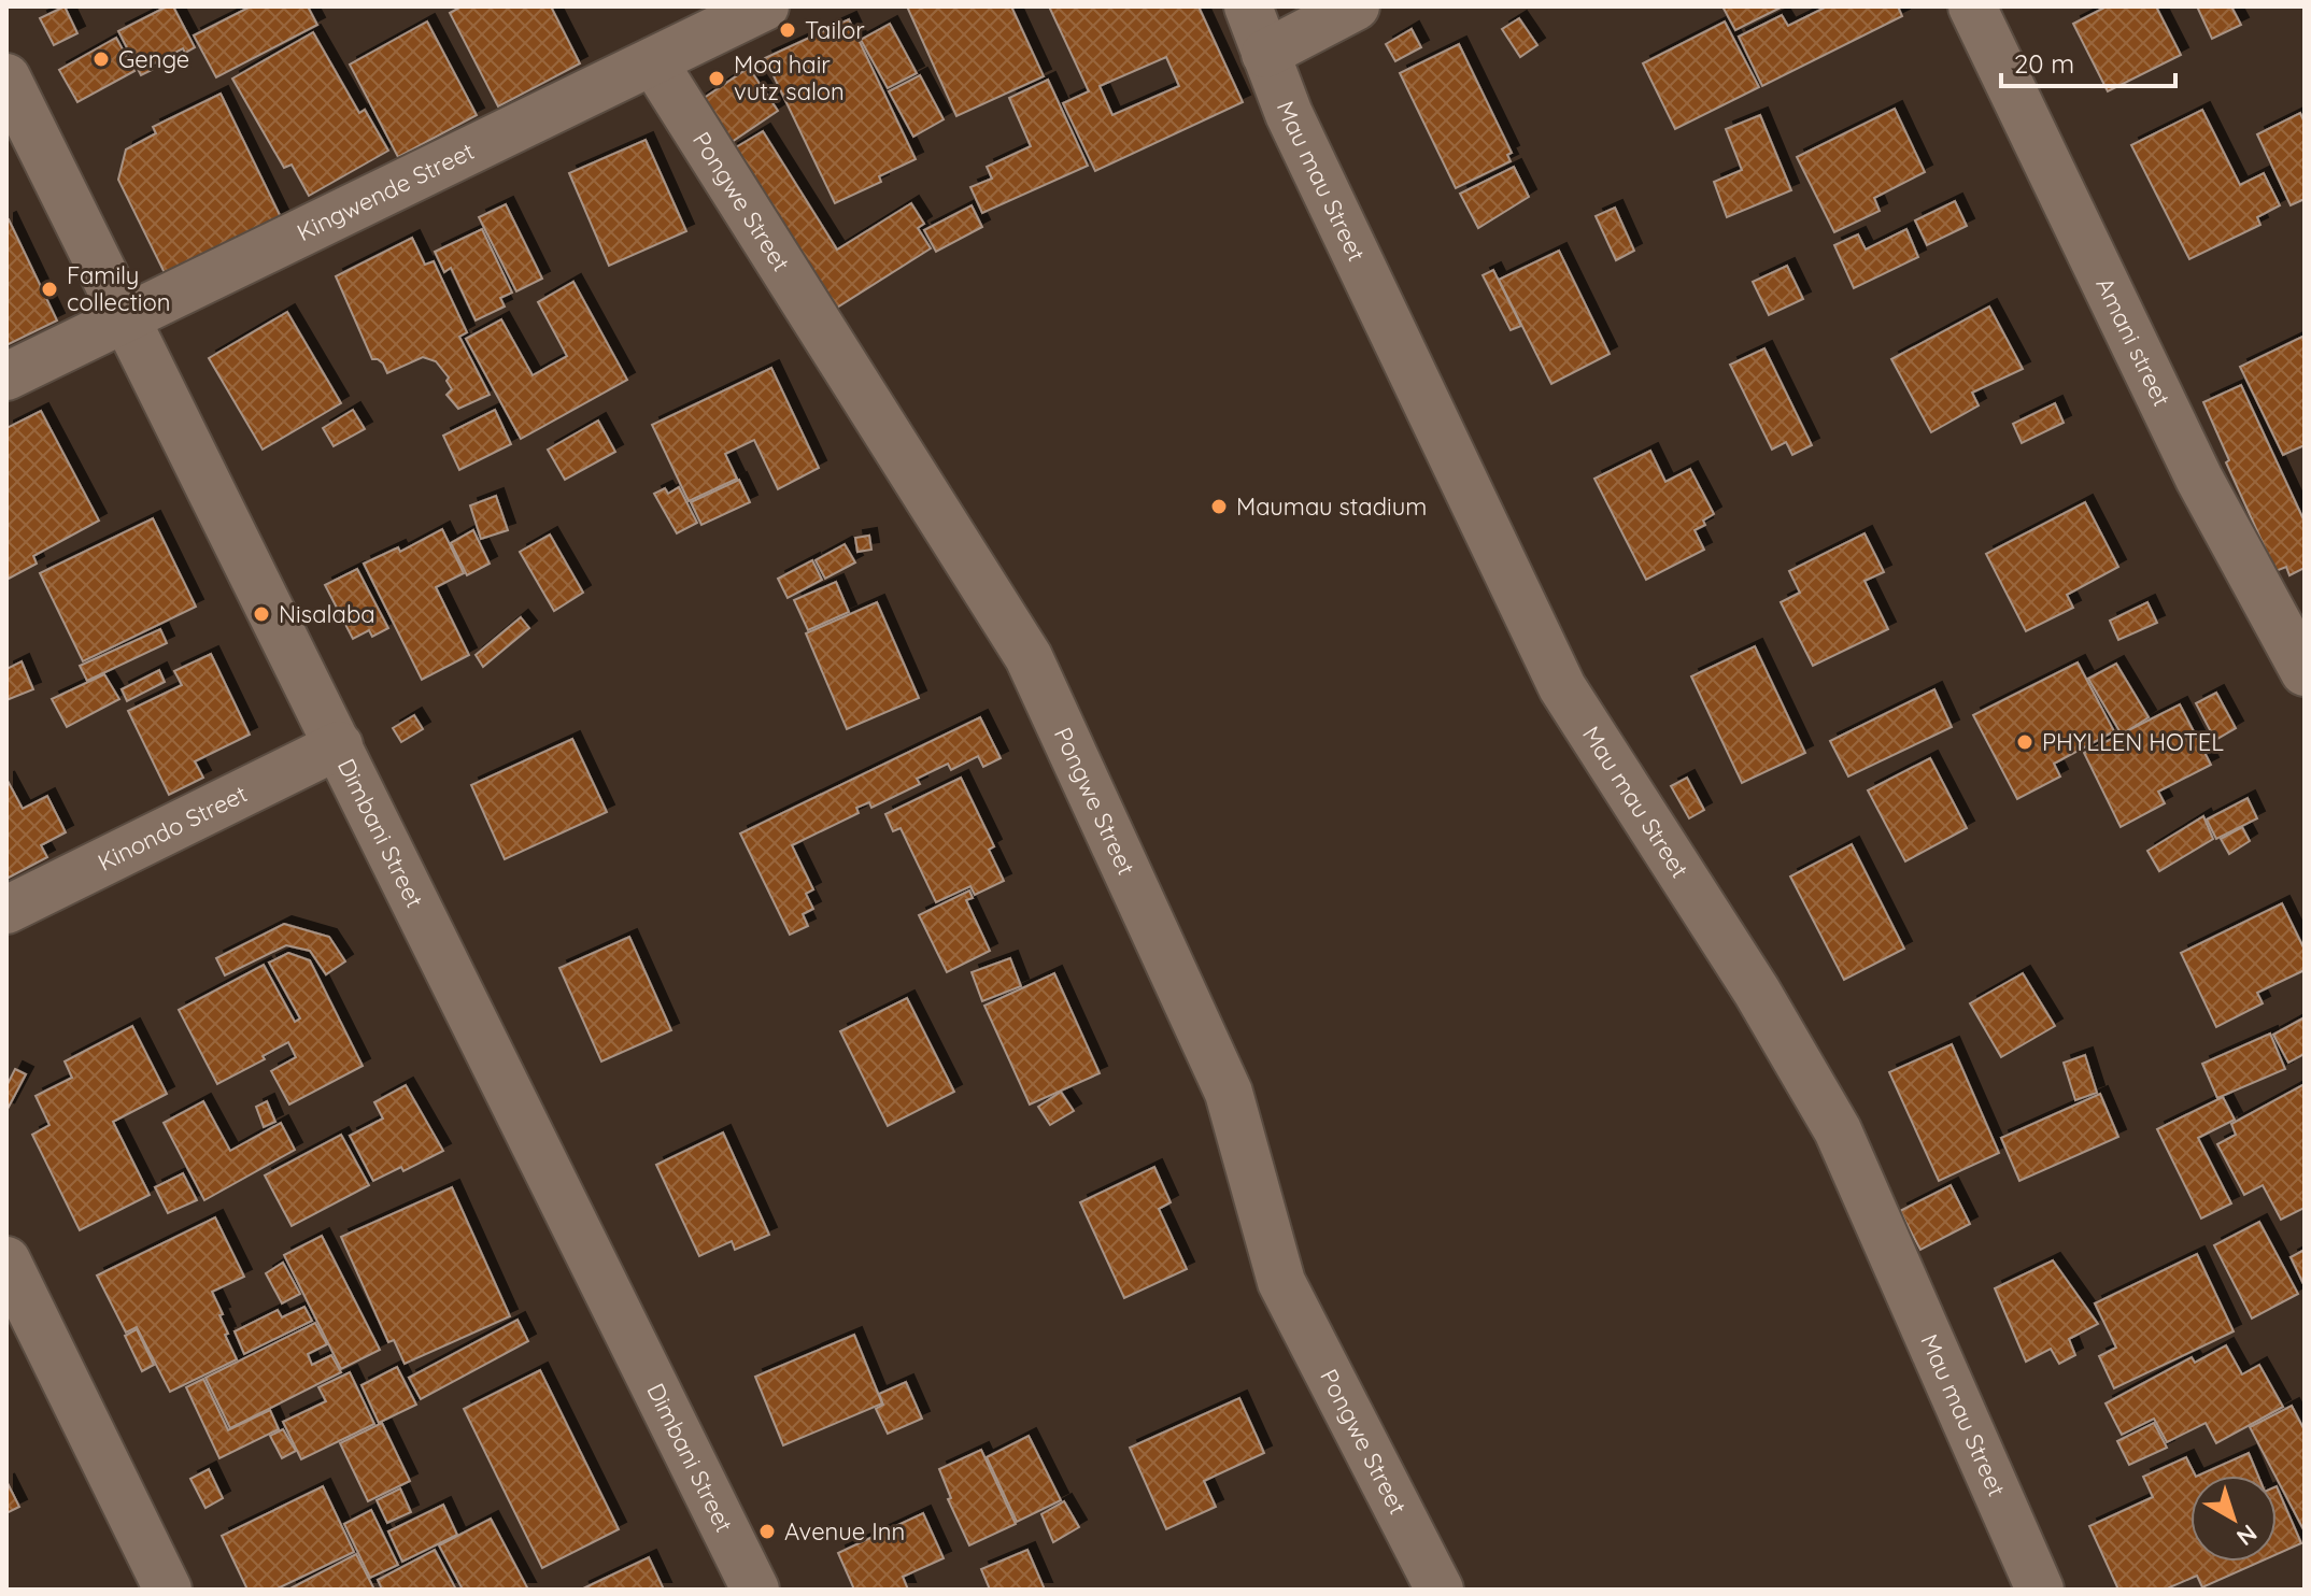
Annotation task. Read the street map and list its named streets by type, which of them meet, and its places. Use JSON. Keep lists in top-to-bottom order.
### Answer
{
  "streets": {
    "street": [
      "Mau mau Street",
      "Kingwende Street",
      "Pongwe Street",
      "Amani street",
      "Kinondo Street",
      "Dimbani Street"
    ]
  },
  "crossings": [
    ["Kingwende Street", "Pongwe Street"],
    ["Kingwende Street", "Dimbani Street"],
    ["Kinondo Street", "Dimbani Street"]
  ],
  "places": [
    "Tailor",
    "Genge",
    "Moa hair vutz salon",
    "Family collection",
    "Maumau stadium",
    "Nisalaba",
    "PHYLLEN HOTEL",
    "Avenue Inn"
  ],
  "scale_bar": "20 m",
  "north": "bottom right"
}
